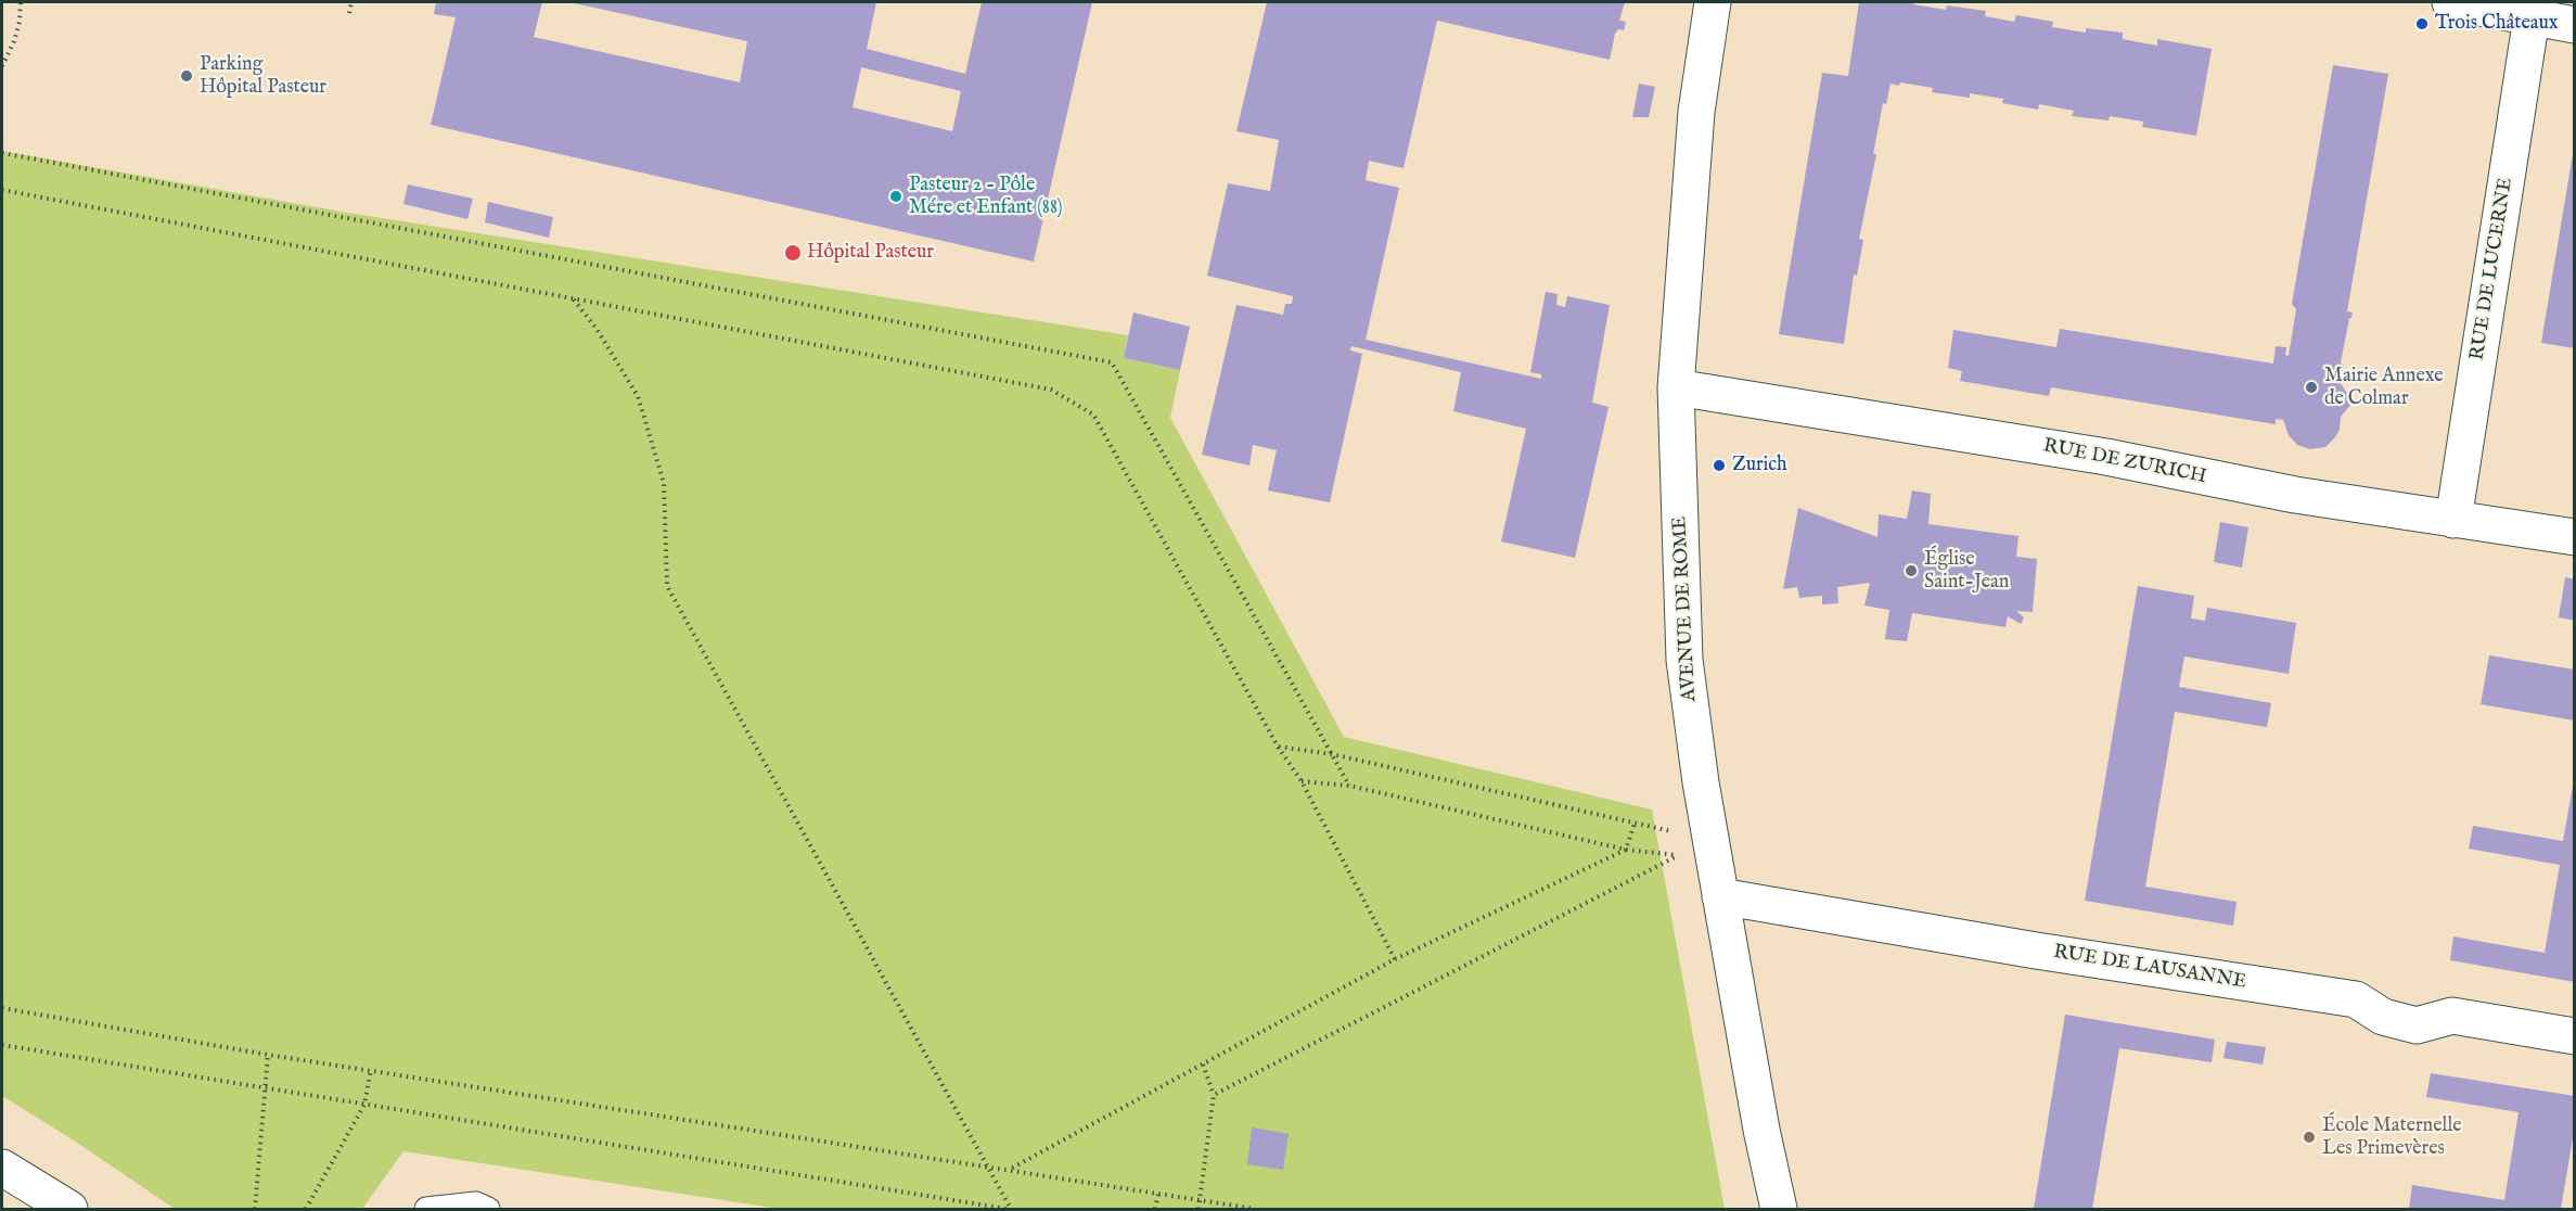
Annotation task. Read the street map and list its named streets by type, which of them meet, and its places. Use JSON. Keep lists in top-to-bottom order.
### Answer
{
  "streets": {
    "street": [
      "RUE DE LUCERNE",
      "RUE DE ZURICH",
      "AVENUE DE ROME",
      "RUE DE LAUSANNE"
    ]
  },
  "crossings": [
    ["RUE DE LUCERNE", "RUE DE ZURICH"],
    ["RUE DE ZURICH", "AVENUE DE ROME"],
    ["AVENUE DE ROME", "RUE DE LAUSANNE"]
  ],
  "places": [
    "Trois Châteaux",
    "Parking Hôpital Pasteur",
    "Pasteur 2 - Pôle Mére et Enfant (88)",
    "Hôpital Pasteur",
    "Mairie Annexe de Colmar",
    "Zurich",
    "Église Saint-Jean",
    "École Maternelle Les Primevères"
  ]
}
